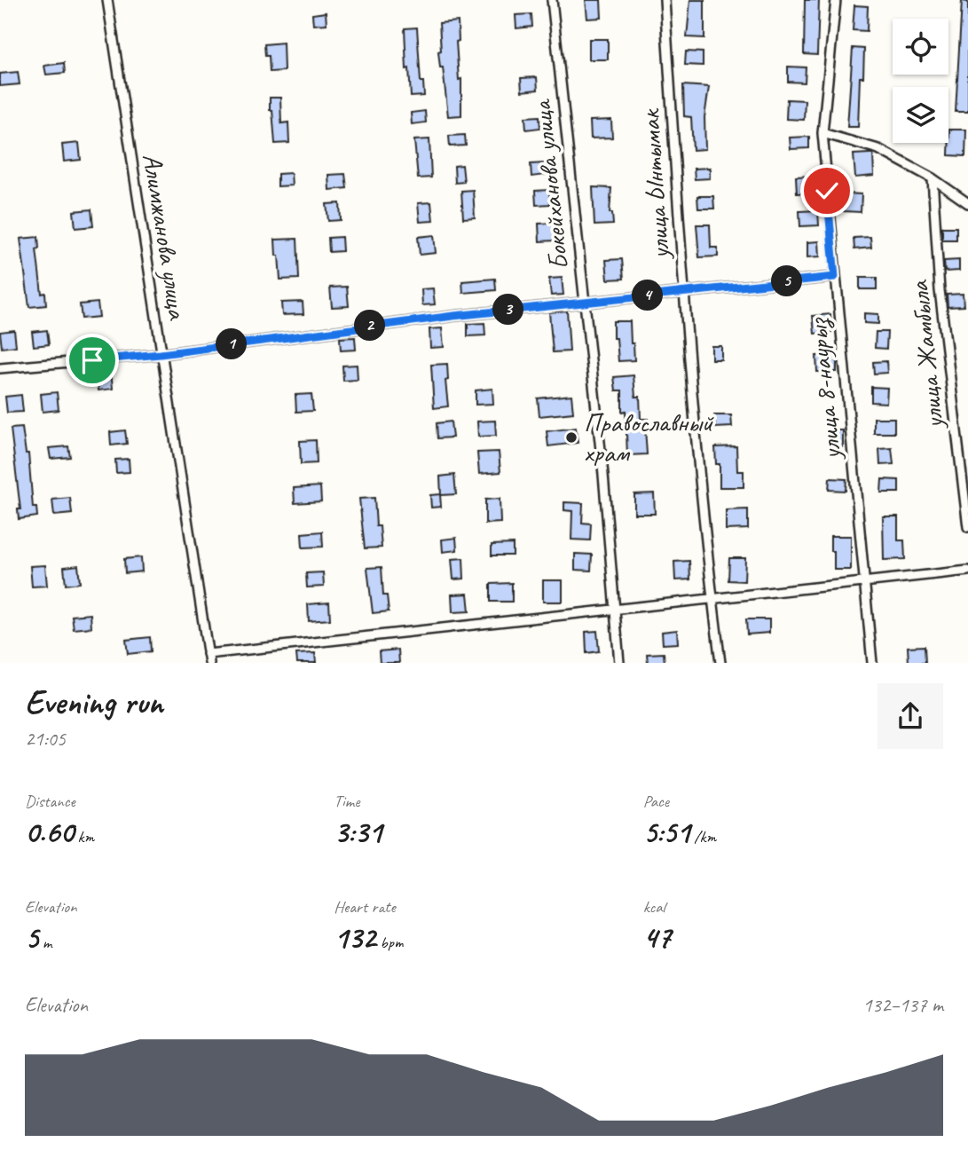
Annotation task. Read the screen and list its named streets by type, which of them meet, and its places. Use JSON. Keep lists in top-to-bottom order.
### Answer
{
  "streets": {
    "street": [
      "улица Ынтымак",
      "Бокейханова улица",
      "Алимжанова улица",
      "улица Жамбыла",
      "улица 8-наурыз"
    ]
  },
  "places": ["Православный храм"],
  "page": {
    "pins": [
      "5",
      "4",
      "3",
      "2",
      "1"
    ],
    "heading": ["Evening run", "21:05"],
    "stats": [
      ["Distance", "0.60 km"],
      ["Time", "3:31"],
      ["Pace", "5:51 /km"],
      ["Elevation", "5 m"],
      ["Heart rate", "132 bpm"],
      ["kcal", "47"]
    ],
    "chart": ["Elevation", "132–137 m"]
  }
}
